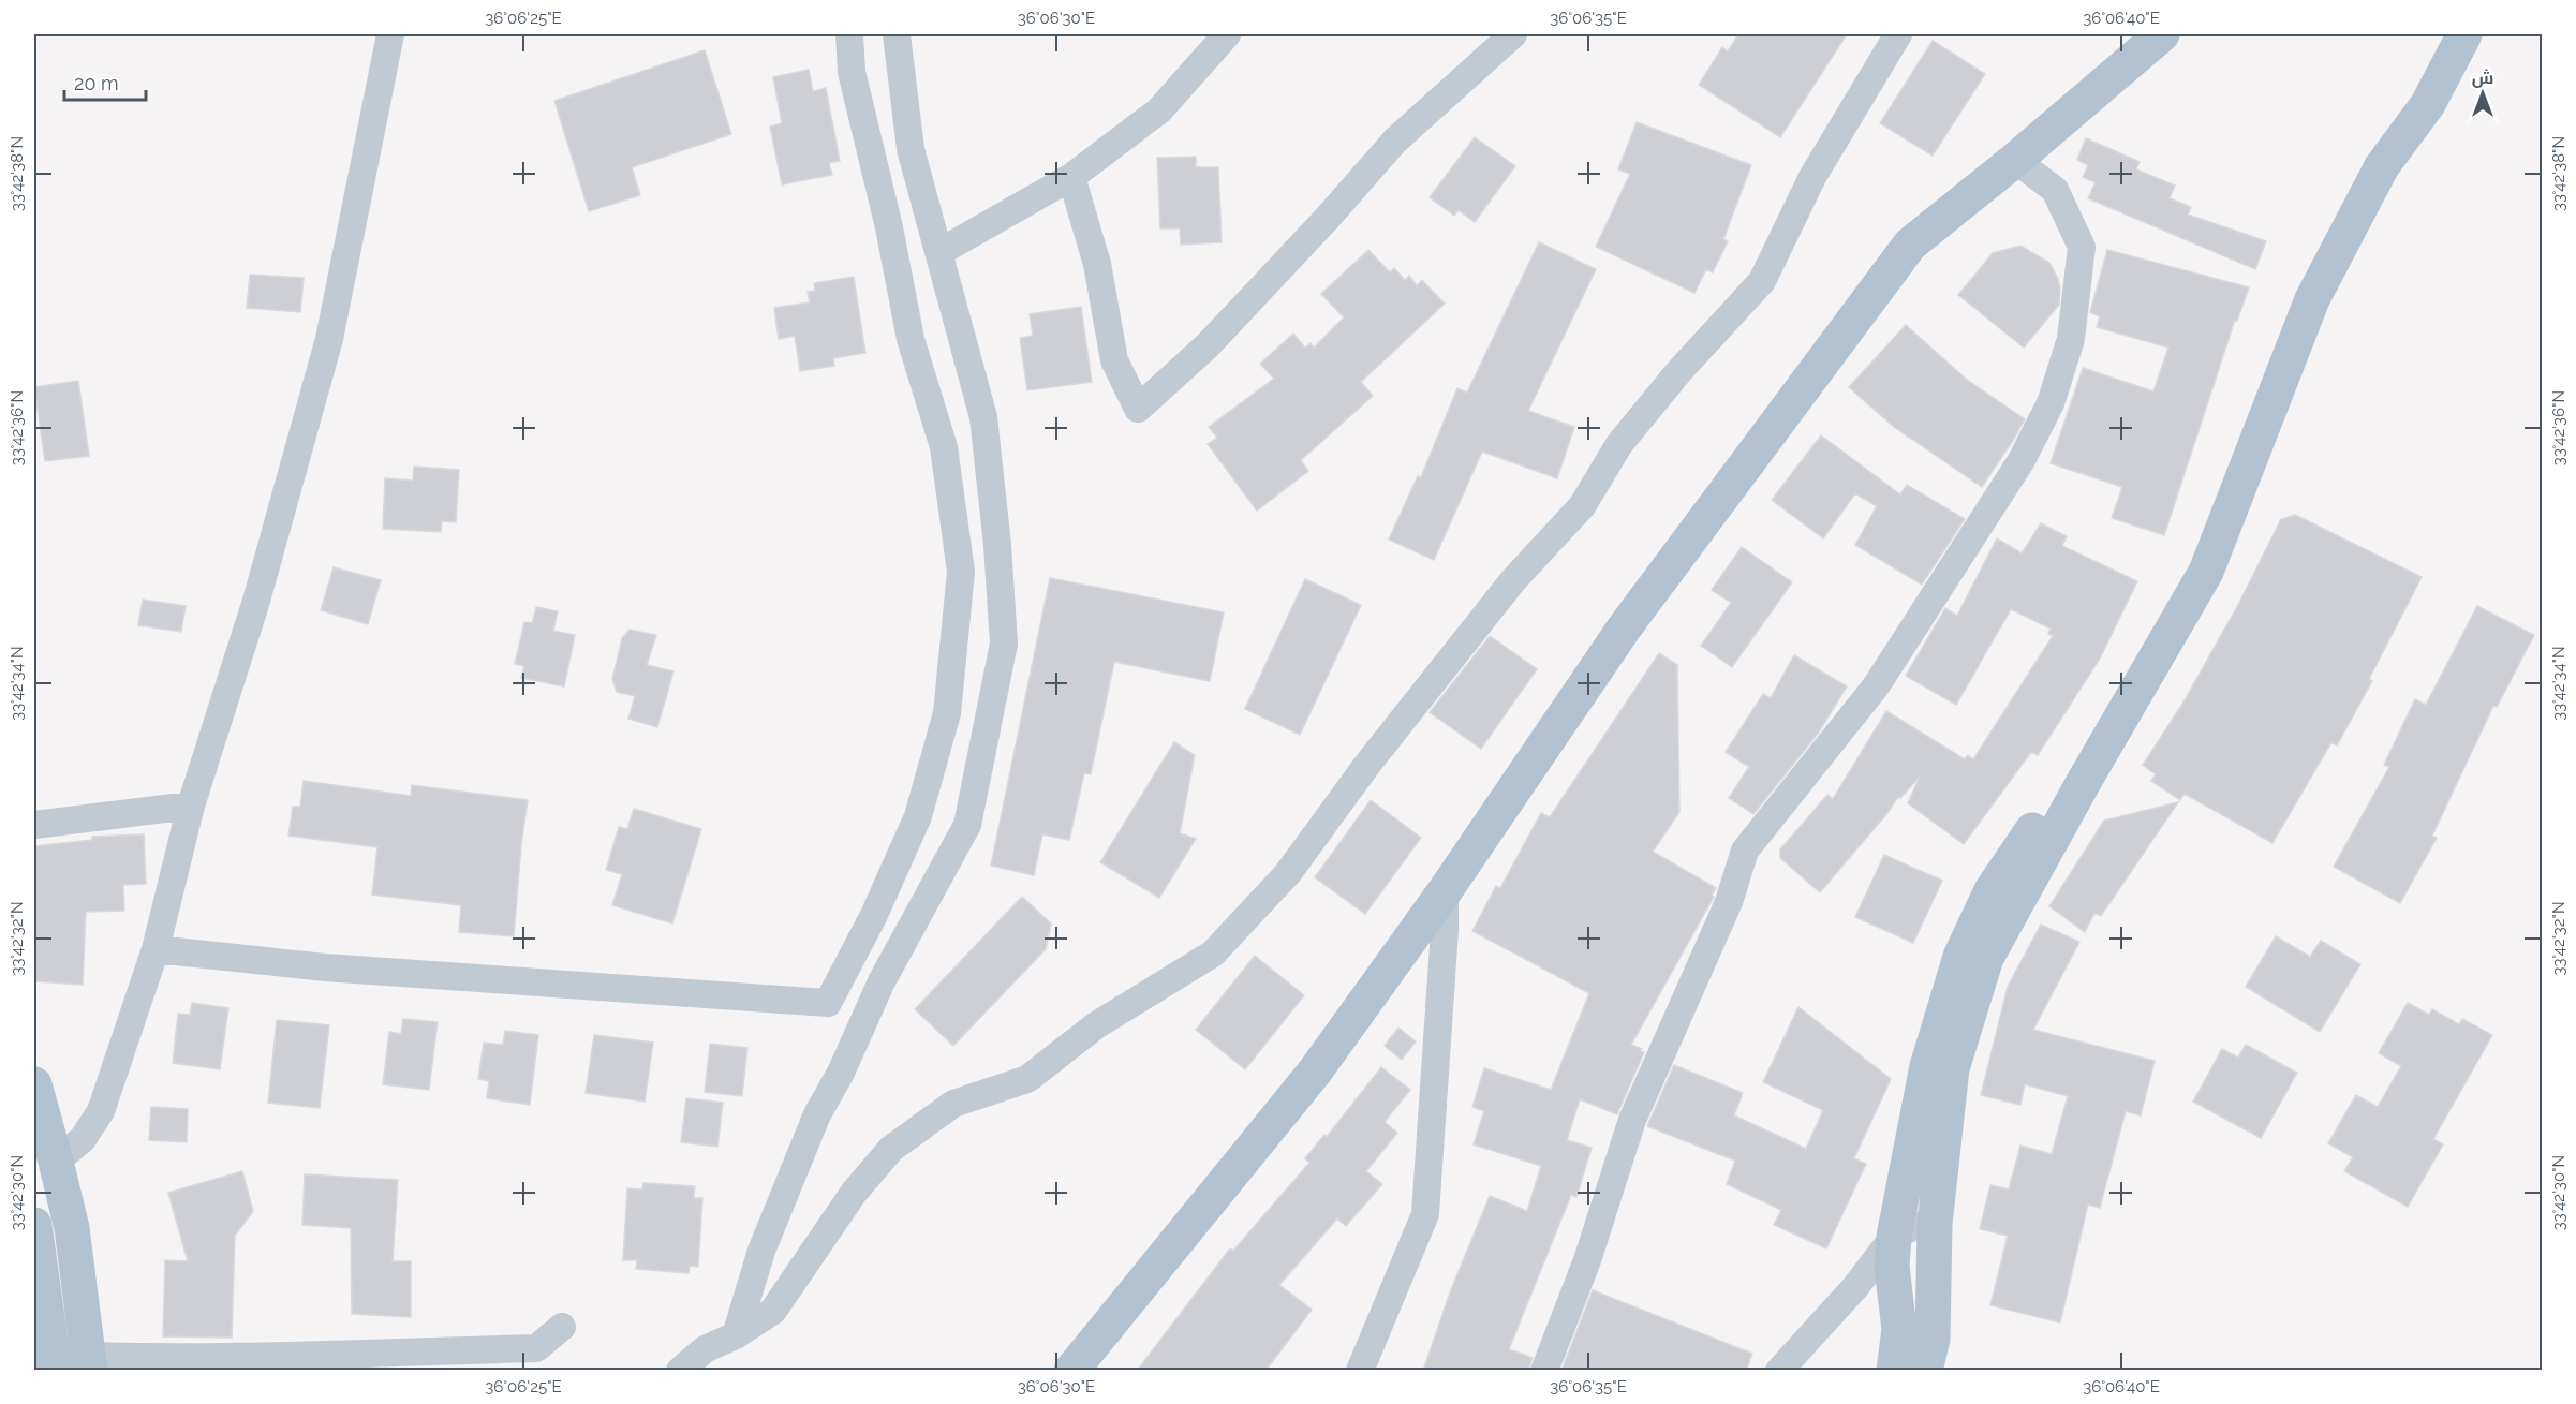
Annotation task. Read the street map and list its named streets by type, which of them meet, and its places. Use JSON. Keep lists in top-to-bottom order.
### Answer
{
  "scale_bar": "20 m",
  "north": "top",
  "coordinates": [
    "36°06'25\"E",
    "36°06'30\"E",
    "36°06'35\"E",
    "36°06'40\"E",
    "33°42'38\"N",
    "33°42'36\"N",
    "33°42'34\"N",
    "33°42'32\"N",
    "33°42'30\"N"
  ]
}
